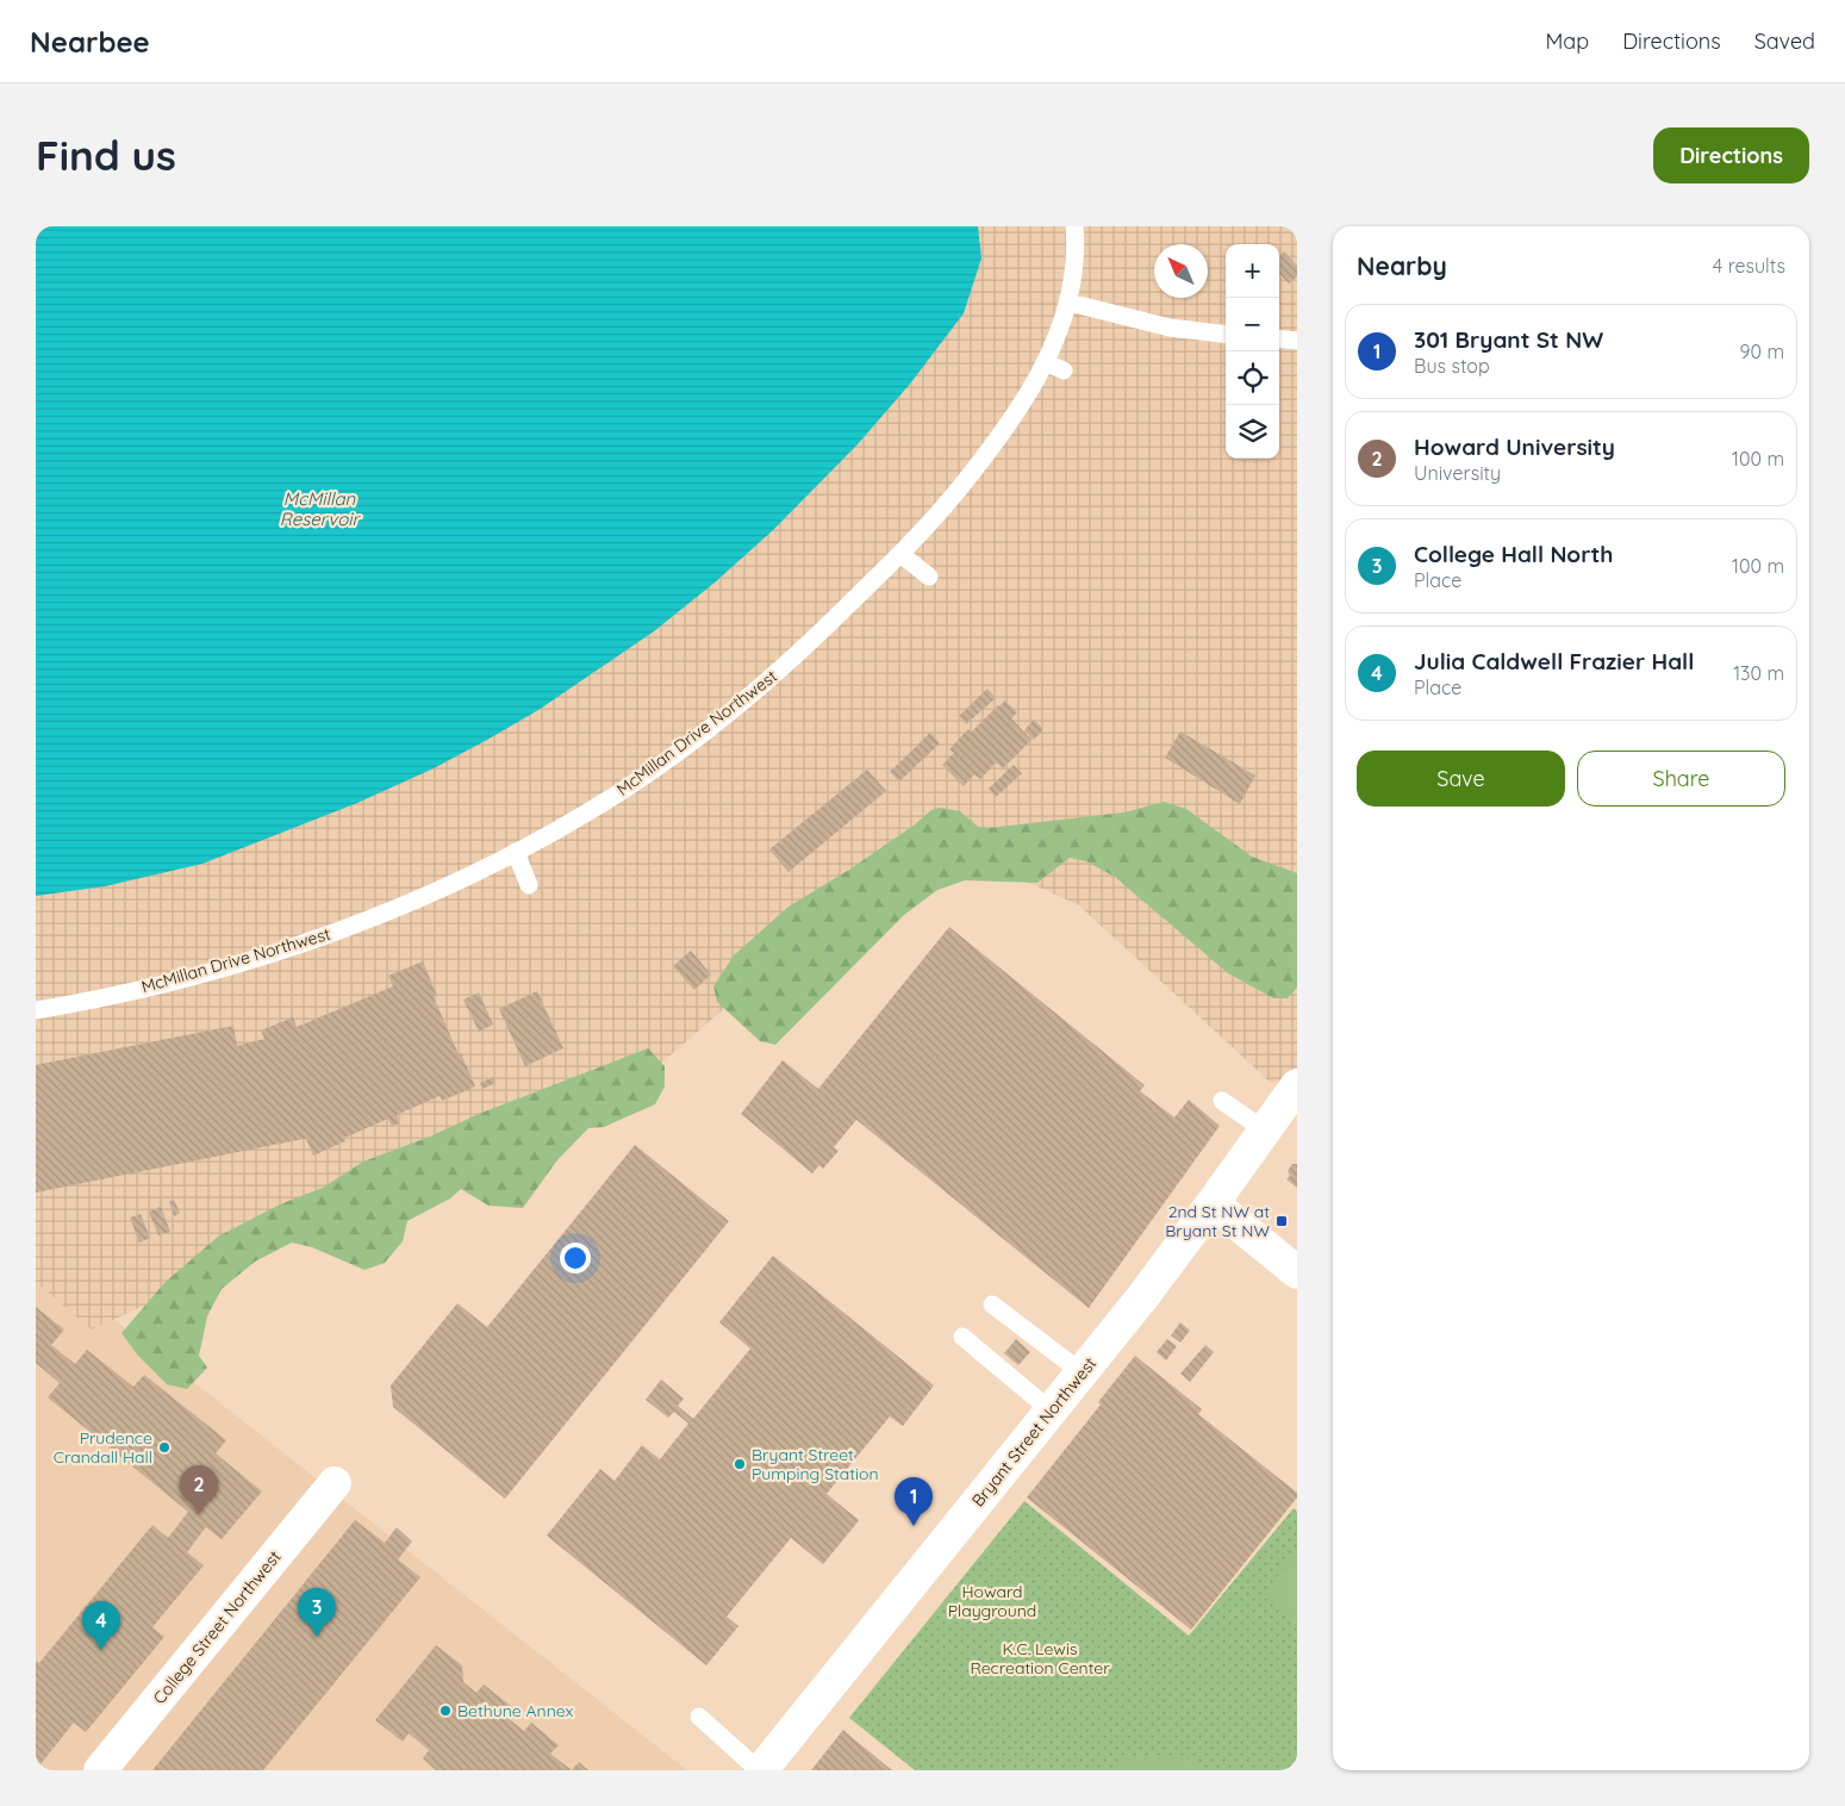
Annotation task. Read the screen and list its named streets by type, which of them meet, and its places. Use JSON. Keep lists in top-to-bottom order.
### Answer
{
  "streets": {
    "street": ["Bryant Street Northwest", "College Street Northwest"],
    "lane": ["McMillan Drive Northwest"]
  },
  "water": ["McMillan Reservoir"],
  "parks": ["Howard Playground", "K.C. Lewis Recreation Center"],
  "places": {
    "transit": ["2nd St NW at Bryant St NW"],
    "other": ["Prudence Crandall Hall", "Bryant Street Pumping Station", "Bethune Annex"]
  },
  "north": "top left",
  "page": {
    "header": "Nearbee",
    "nav": ["Map", "Directions", "Saved"],
    "buttons": [
      "Directions",
      ["Save", "Share"]
    ],
    "title": "Find us",
    "heading": ["Nearby", "4 results"],
    "map_buttons": ["+", "−"],
    "list": [
      {
        "mark": "1",
        "name": "301 Bryant St NW",
        "note": "Bus stop",
        "value": "90 m"
      },
      {
        "mark": "2",
        "name": "Howard University",
        "note": "University",
        "value": "100 m"
      },
      {
        "mark": "3",
        "name": "College Hall North",
        "note": "Place",
        "value": "100 m"
      },
      {
        "mark": "4",
        "name": "Julia Caldwell Frazier Hall",
        "note": "Place",
        "value": "130 m"
      }
    ],
    "pins": [
      "2",
      "1",
      "3",
      "4"
    ]
  }
}
